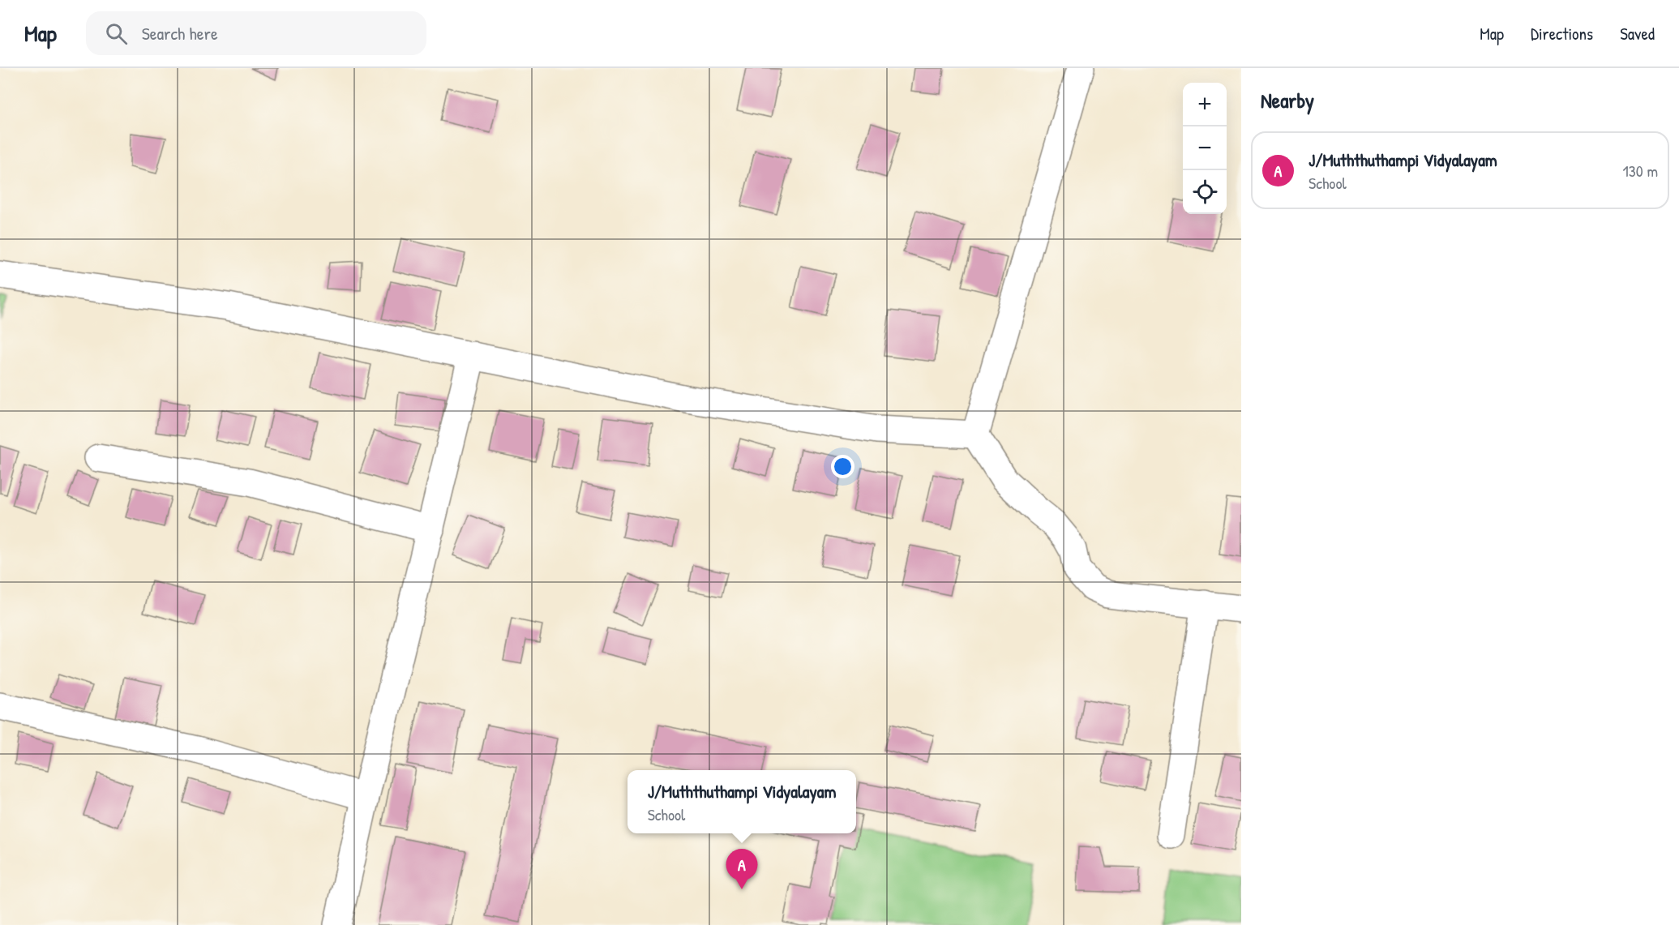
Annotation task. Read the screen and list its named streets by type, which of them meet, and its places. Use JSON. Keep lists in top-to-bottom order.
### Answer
{
  "page": {
    "header": "Map",
    "search": "Search here",
    "nav": ["Map", "Directions", "Saved"],
    "heading": "Nearby",
    "map_buttons": ["+", "−"],
    "list": [
      {
        "mark": "A",
        "name": "J/Muththuthampi Vidyalayam",
        "note": "School",
        "value": "130 m"
      }
    ],
    "popup": ["J/Muththuthampi Vidyalayam", "School"],
    "pins": "A"
  }
}
